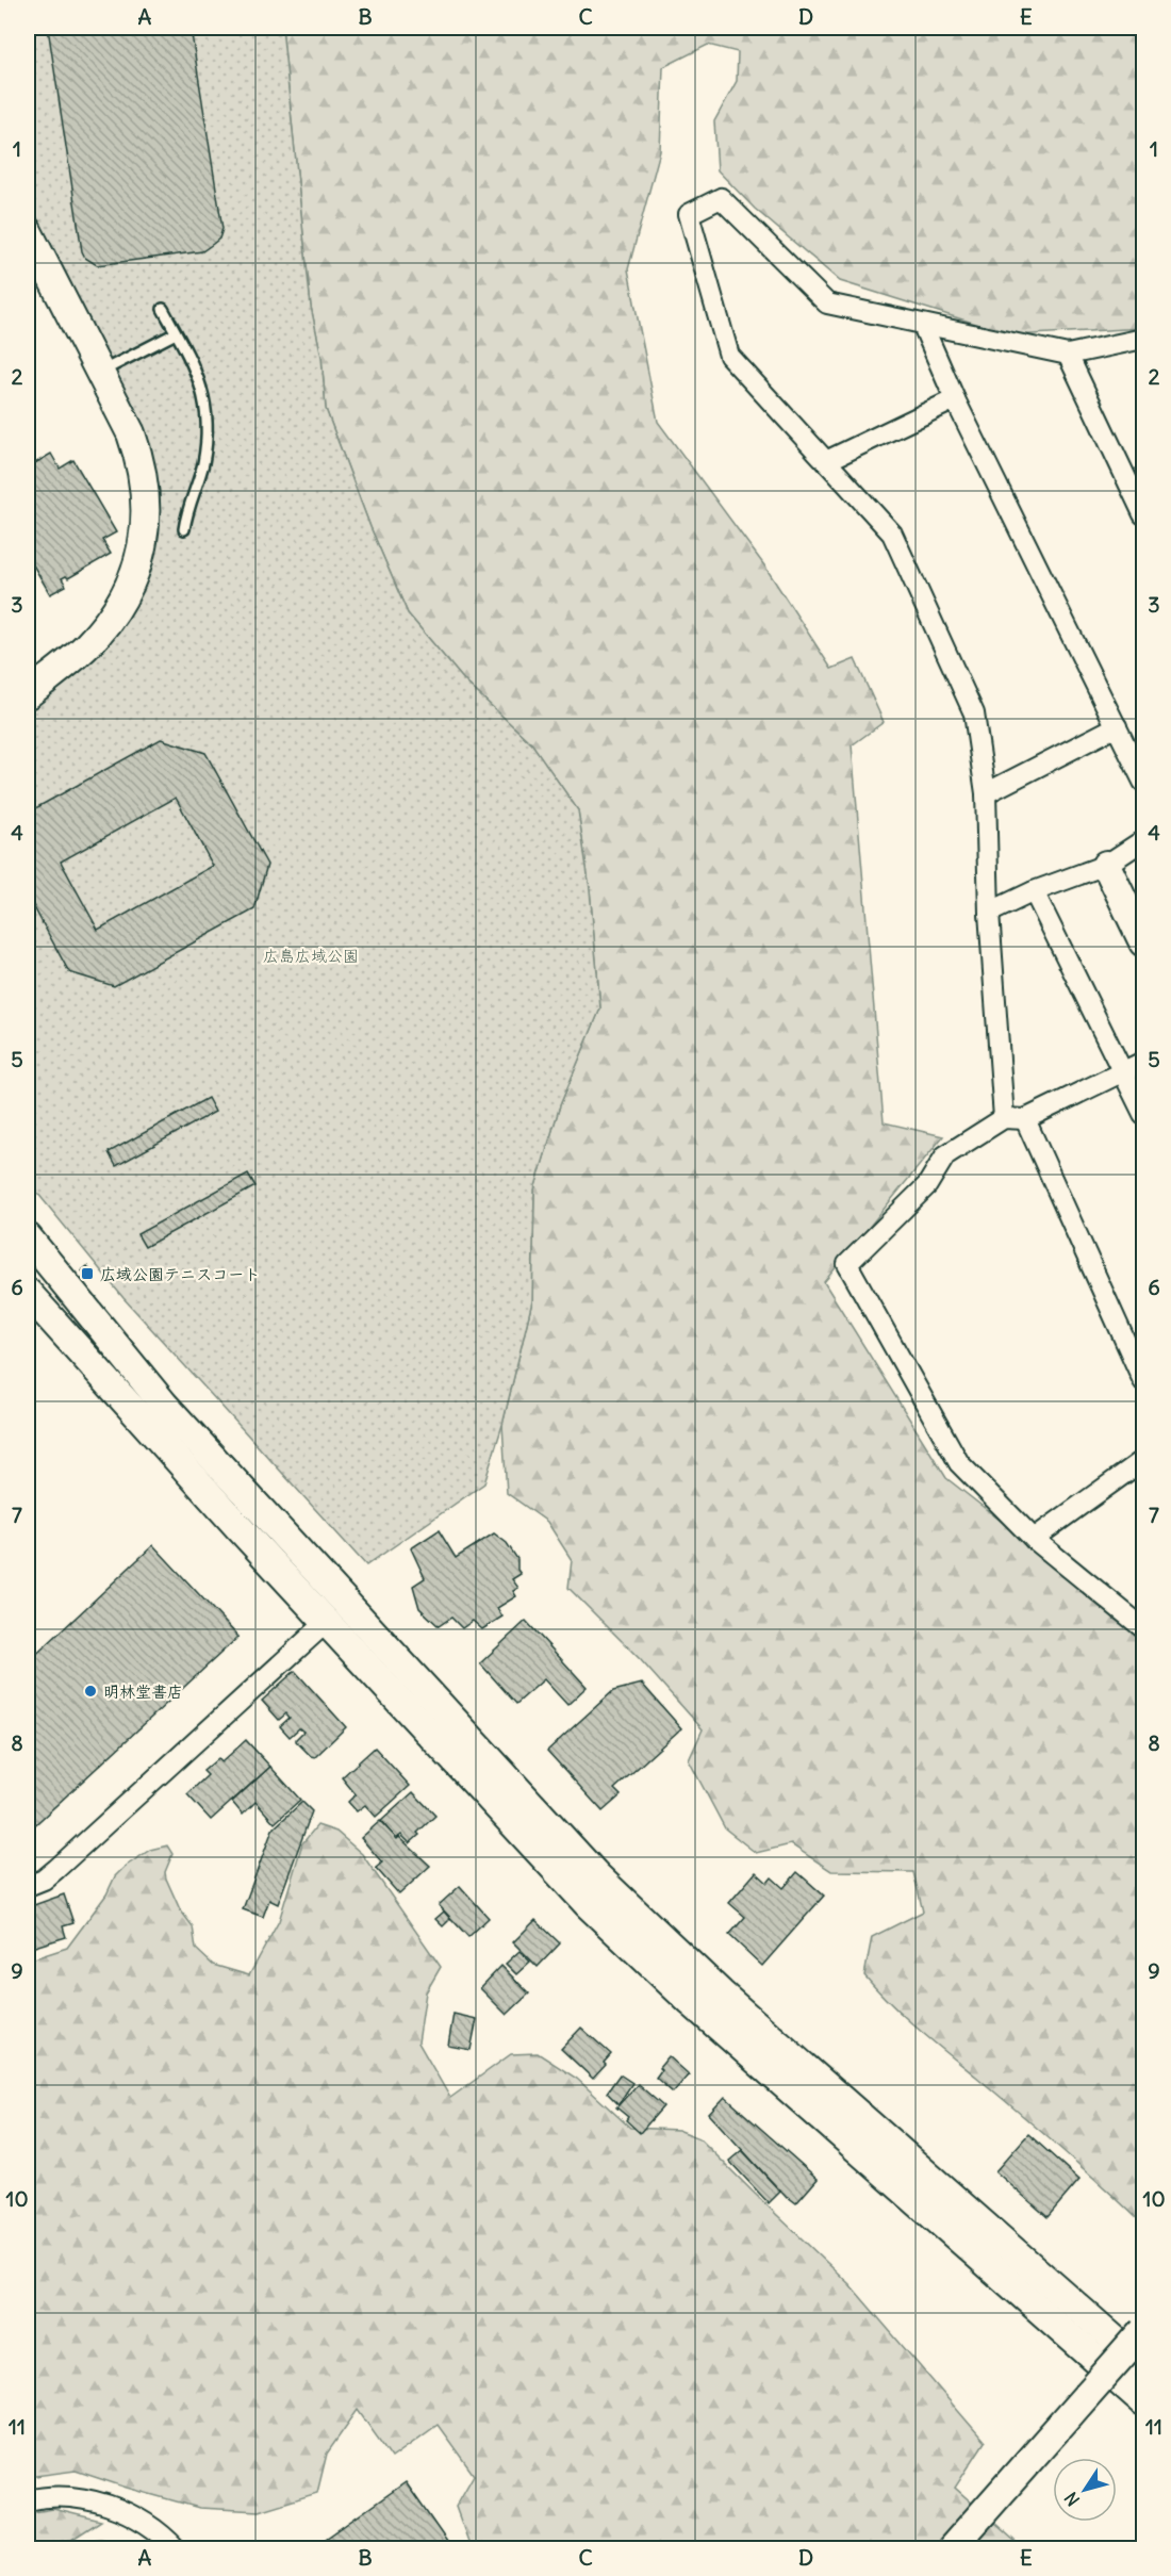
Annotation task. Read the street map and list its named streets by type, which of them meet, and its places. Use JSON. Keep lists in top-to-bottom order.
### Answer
{
  "parks": ["広島広域公園"],
  "places": {
    "transit": ["広域公園テニスコート"],
    "other": ["明林堂書店"]
  },
  "north": "bottom left",
  "grid": {
    "columns": [
      "A",
      "B",
      "C",
      "D",
      "E"
    ],
    "rows": [
      "1",
      "2",
      "3",
      "4",
      "5",
      "6",
      "7",
      "8",
      "9",
      "10",
      "11"
    ]
  }
}
